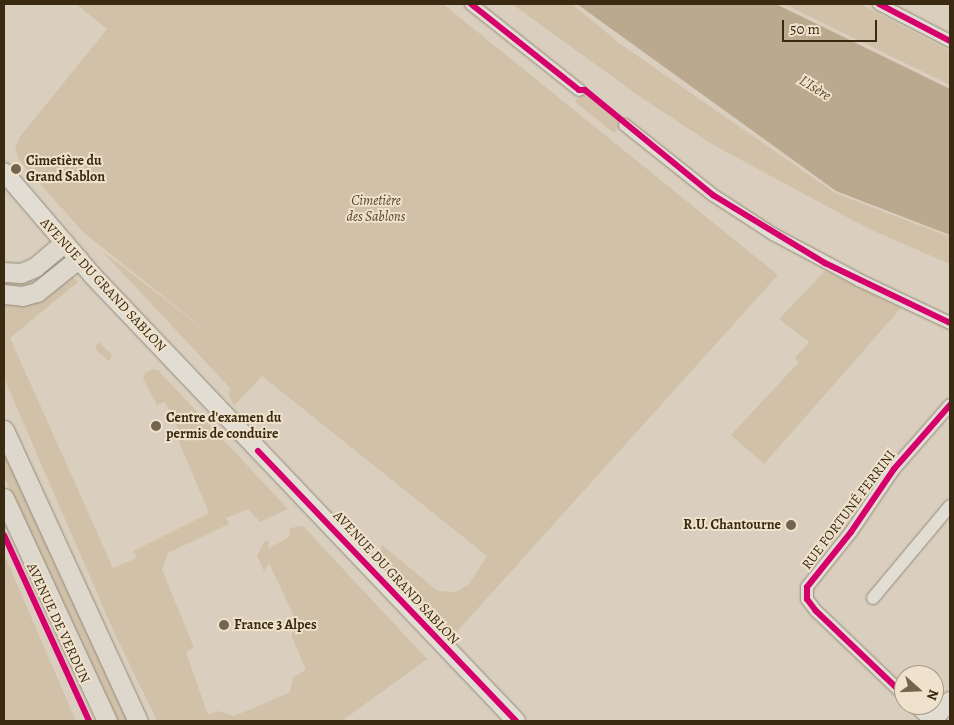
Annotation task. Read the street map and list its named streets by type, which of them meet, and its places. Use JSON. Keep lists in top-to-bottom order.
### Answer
{
  "streets": {
    "main road": ["AVENUE DE VERDUN"],
    "street": ["AVENUE DU GRAND SABLON", "RUE FORTUNÉ FERRINI"]
  },
  "water": ["L'Isère"],
  "parks": ["Cimetière des Sablons"],
  "places": [
    "Cimetière du Grand Sablon",
    "Centre d'examen du permis de conduire",
    "R.U. Chantourne",
    "France 3 Alpes"
  ],
  "scale_bar": "50 m",
  "north": "right"
}
